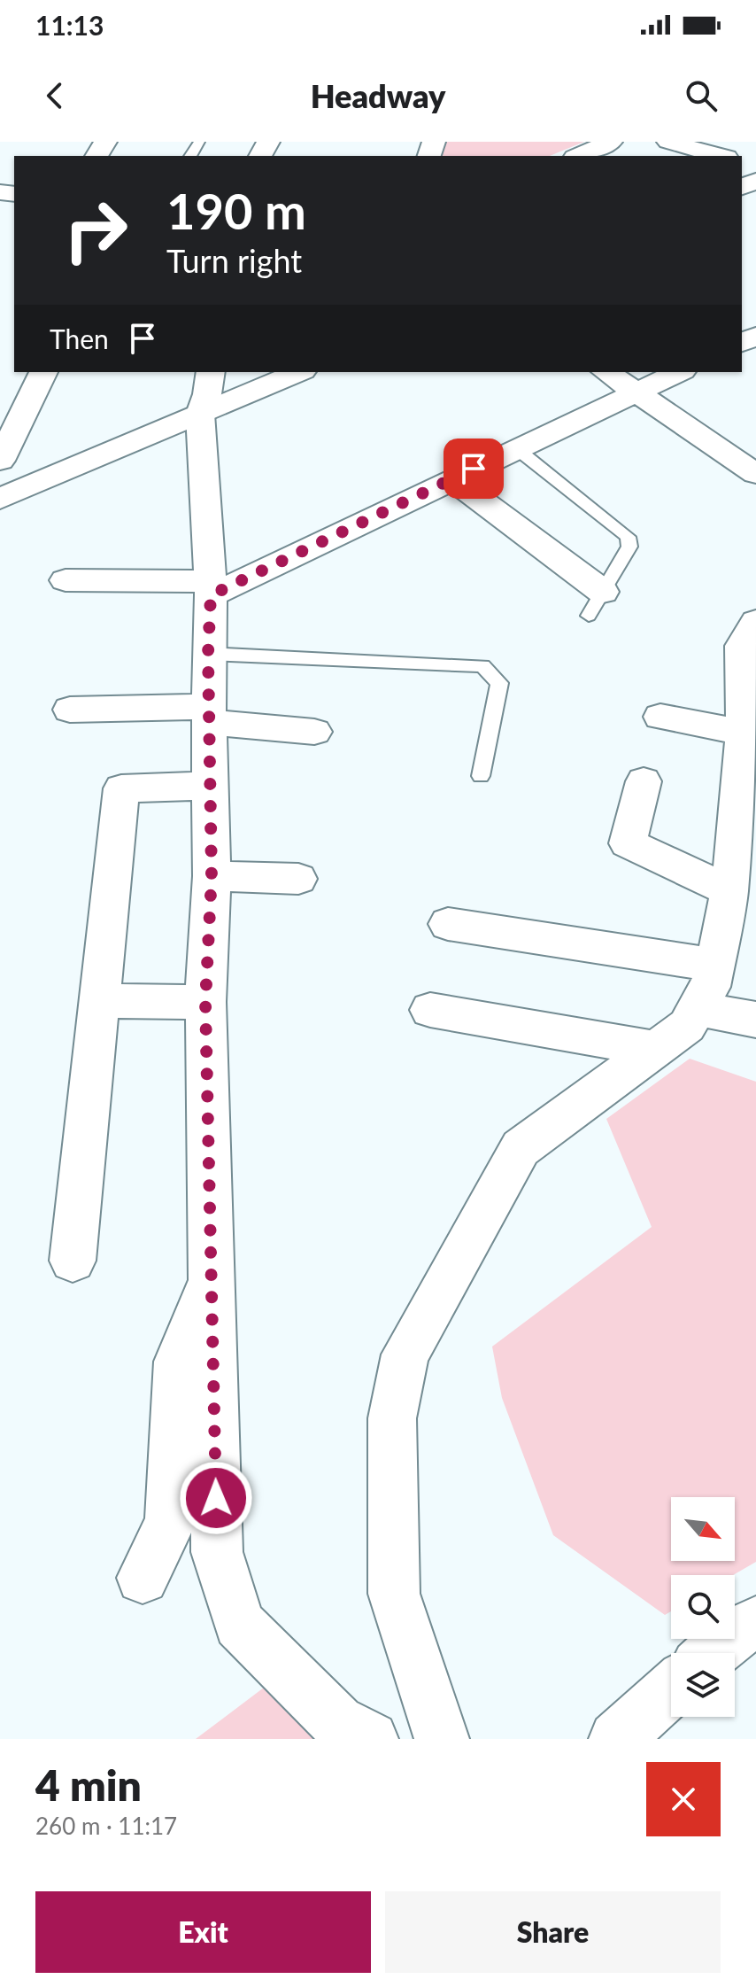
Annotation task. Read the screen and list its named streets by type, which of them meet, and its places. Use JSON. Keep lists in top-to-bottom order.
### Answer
{
  "north": "bottom right",
  "page": {
    "status": "11:13",
    "header": "Headway",
    "turn": ["190 m", "Turn right"],
    "then": "Then",
    "heading": ["4 min", "260 m · 11:17"],
    "buttons": ["Exit", "Share"]
  }
}
